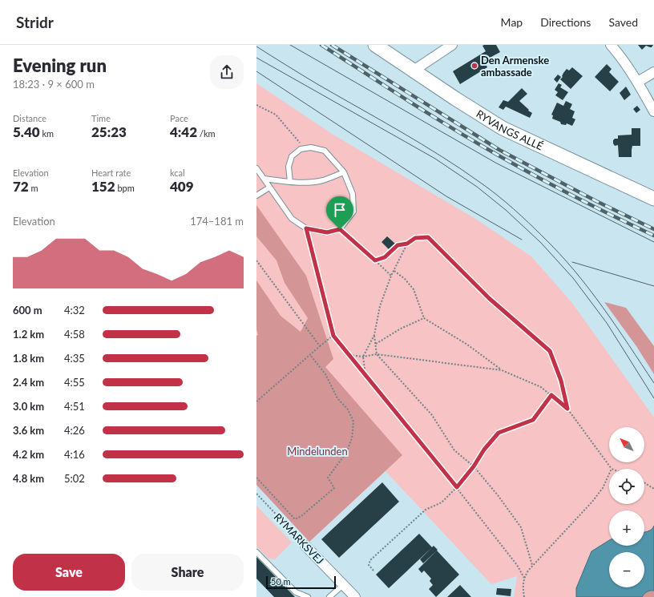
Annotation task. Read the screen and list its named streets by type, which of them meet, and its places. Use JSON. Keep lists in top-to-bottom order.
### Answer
{
  "streets": {
    "street": ["RYVANGS ALLÉ", "RYMARKSVEJ"]
  },
  "parks": ["Mindelunden"],
  "places": ["Den Armenske ambassade"],
  "scale_bar": "50 m",
  "north": "top left",
  "page": {
    "header": "Stridr",
    "nav": ["Map", "Directions", "Saved"],
    "heading": ["Evening run", "18:23 · 9 × 600 m"],
    "stats": [
      ["Distance", "5.40 km"],
      ["Time", "25:23"],
      ["Pace", "4:42 /km"],
      ["Elevation", "72 m"],
      ["Heart rate", "152 bpm"],
      ["kcal", "409"]
    ],
    "chart": ["Elevation", "174–181 m"],
    "list": [
      {
        "name": "600 m",
        "note": "4:32"
      },
      {
        "name": "1.2 km",
        "note": "4:58"
      },
      {
        "name": "1.8 km",
        "note": "4:35"
      },
      {
        "name": "2.4 km",
        "note": "4:55"
      },
      {
        "name": "3.0 km",
        "note": "4:51"
      },
      {
        "name": "3.6 km",
        "note": "4:26"
      },
      {
        "name": "4.2 km",
        "note": "4:16"
      },
      {
        "name": "4.8 km",
        "note": "5:02"
      }
    ],
    "map_buttons": ["+", "−"],
    "buttons": ["Save", "Share"],
    "scale": "50 m"
  }
}
